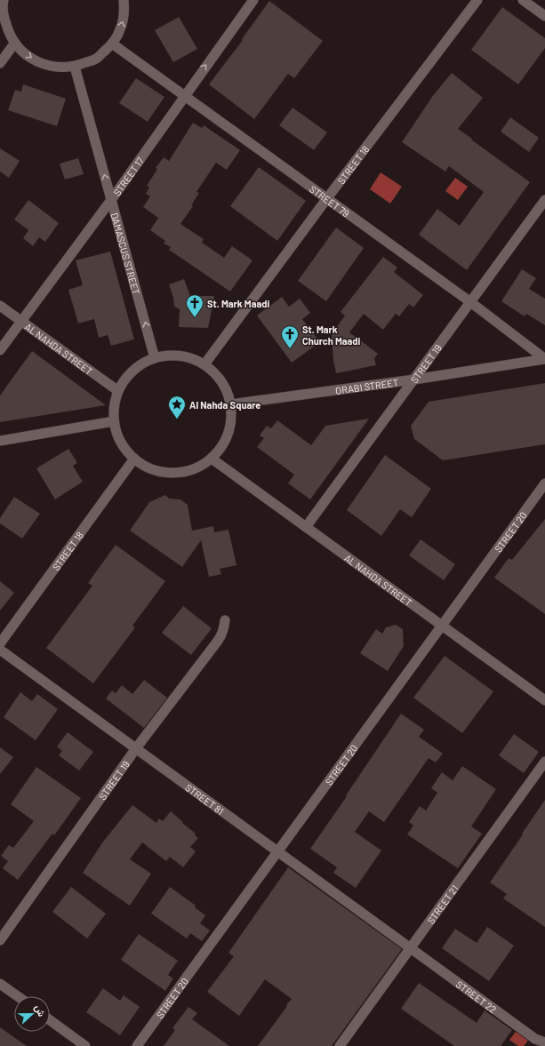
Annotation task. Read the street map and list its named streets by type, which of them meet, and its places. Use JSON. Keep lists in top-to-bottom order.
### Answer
{
  "streets": {
    "street": [
      "STREET 18",
      "STREET 17",
      "STREET 79",
      "DAMASCUS STREET",
      "AL NAHDA STREET",
      "STREET 19",
      "ORABI STREET",
      "STREET 20",
      "STREET 81",
      "STREET 21",
      "STREET 22"
    ]
  },
  "crossings": [
    ["STREET 18", "STREET 79"],
    ["STREET 18", "DAMASCUS STREET"],
    ["STREET 18", "AL NAHDA STREET"],
    ["STREET 18", "ORABI STREET"],
    ["STREET 17", "STREET 79"],
    ["STREET 17", "DAMASCUS STREET"],
    ["STREET 17", "AL NAHDA STREET"],
    ["STREET 79", "STREET 19"],
    ["STREET 79", "ORABI STREET"],
    ["DAMASCUS STREET", "AL NAHDA STREET"],
    ["DAMASCUS STREET", "ORABI STREET"],
    ["AL NAHDA STREET", "STREET 19"],
    ["AL NAHDA STREET", "ORABI STREET"],
    ["AL NAHDA STREET", "STREET 20"],
    ["STREET 19", "ORABI STREET"],
    ["STREET 19", "STREET 81"],
    ["STREET 20", "STREET 81"],
    ["STREET 81", "STREET 21"],
    ["STREET 81", "STREET 22"],
    ["STREET 21", "STREET 22"]
  ],
  "one_way": ["DAMASCUS STREET"],
  "places": {
    "church": ["St. Mark Maadi", "St. Mark Church Maadi"],
    "place": ["Al Nahda Square"]
  },
  "north": "right"
}
